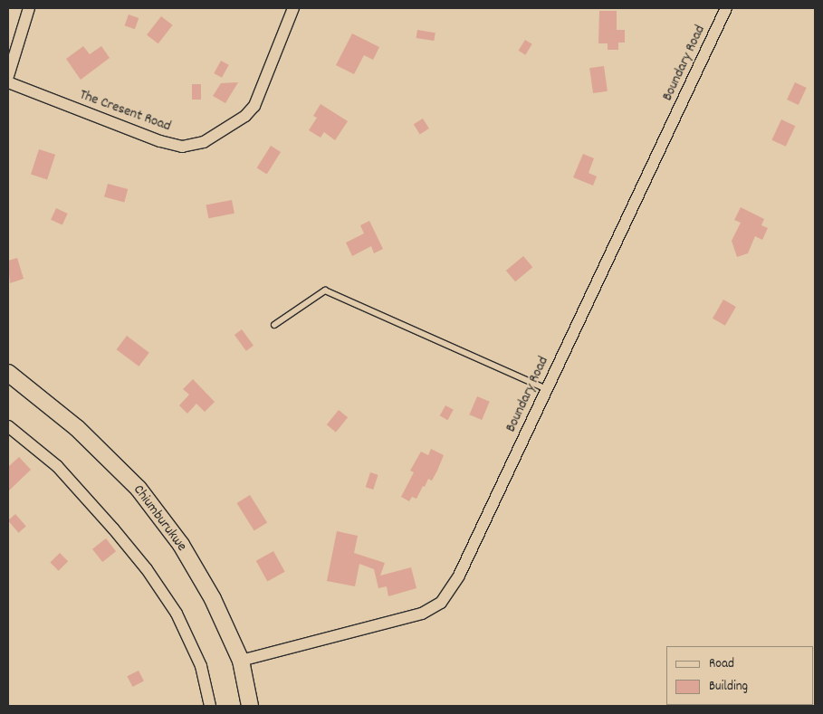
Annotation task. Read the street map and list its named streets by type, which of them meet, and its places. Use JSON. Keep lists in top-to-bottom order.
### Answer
{
  "streets": {
    "street": ["Boundary Road", "The Cresent Road", "Chiumburukwe"]
  },
  "crossings": [
    ["Boundary Road", "Chiumburukwe"]
  ],
  "legend": ["Road", "Building"]
}
